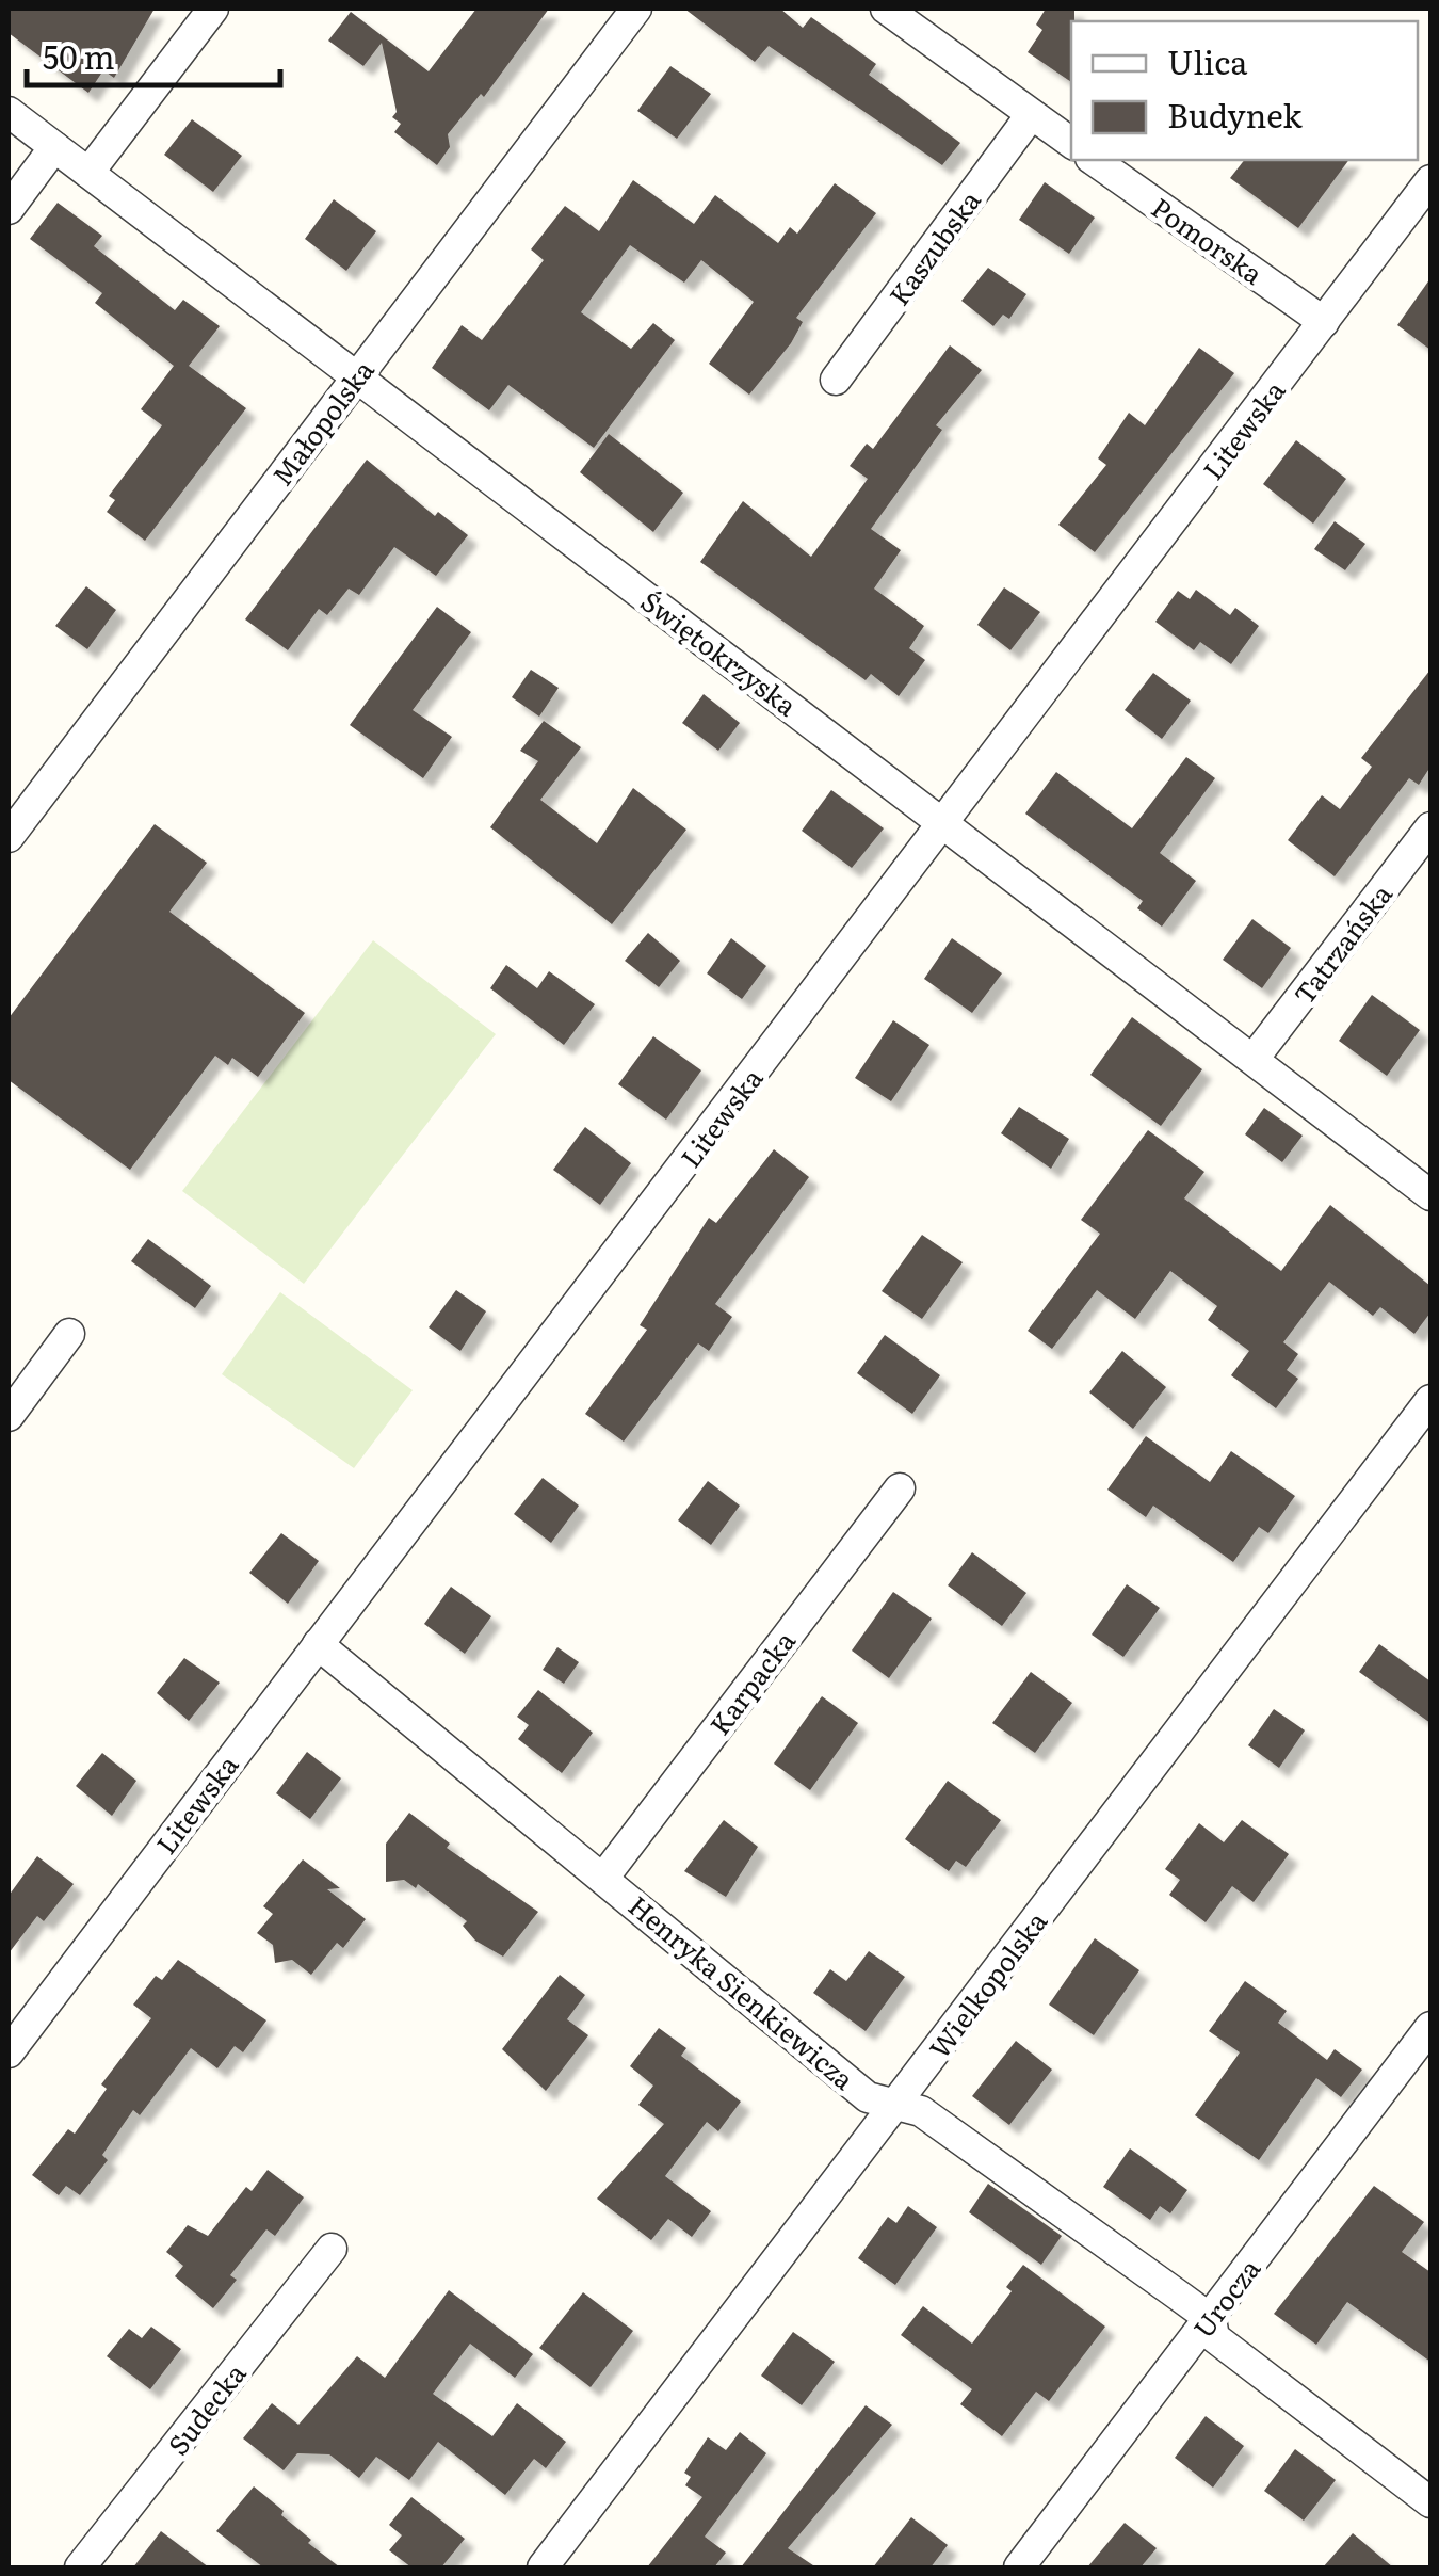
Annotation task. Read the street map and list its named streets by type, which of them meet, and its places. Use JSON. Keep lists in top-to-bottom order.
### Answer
{
  "streets": {
    "street": [
      "Pomorska",
      "Kaszubska",
      "Małopolska",
      "Litewska",
      "Świętokrzyska",
      "Tatrzańska",
      "Karpacka",
      "Wielkopolska",
      "Henryka Sienkiewicza",
      "Urocza",
      "Sudecka"
    ]
  },
  "crossings": [
    ["Pomorska", "Litewska"],
    ["Małopolska", "Świętokrzyska"],
    ["Litewska", "Świętokrzyska"],
    ["Litewska", "Henryka Sienkiewicza"],
    ["Świętokrzyska", "Tatrzańska"],
    ["Karpacka", "Henryka Sienkiewicza"],
    ["Wielkopolska", "Henryka Sienkiewicza"],
    ["Henryka Sienkiewicza", "Urocza"]
  ],
  "legend": ["Ulica", "Budynek"],
  "scale_bar": "50 m"
}
